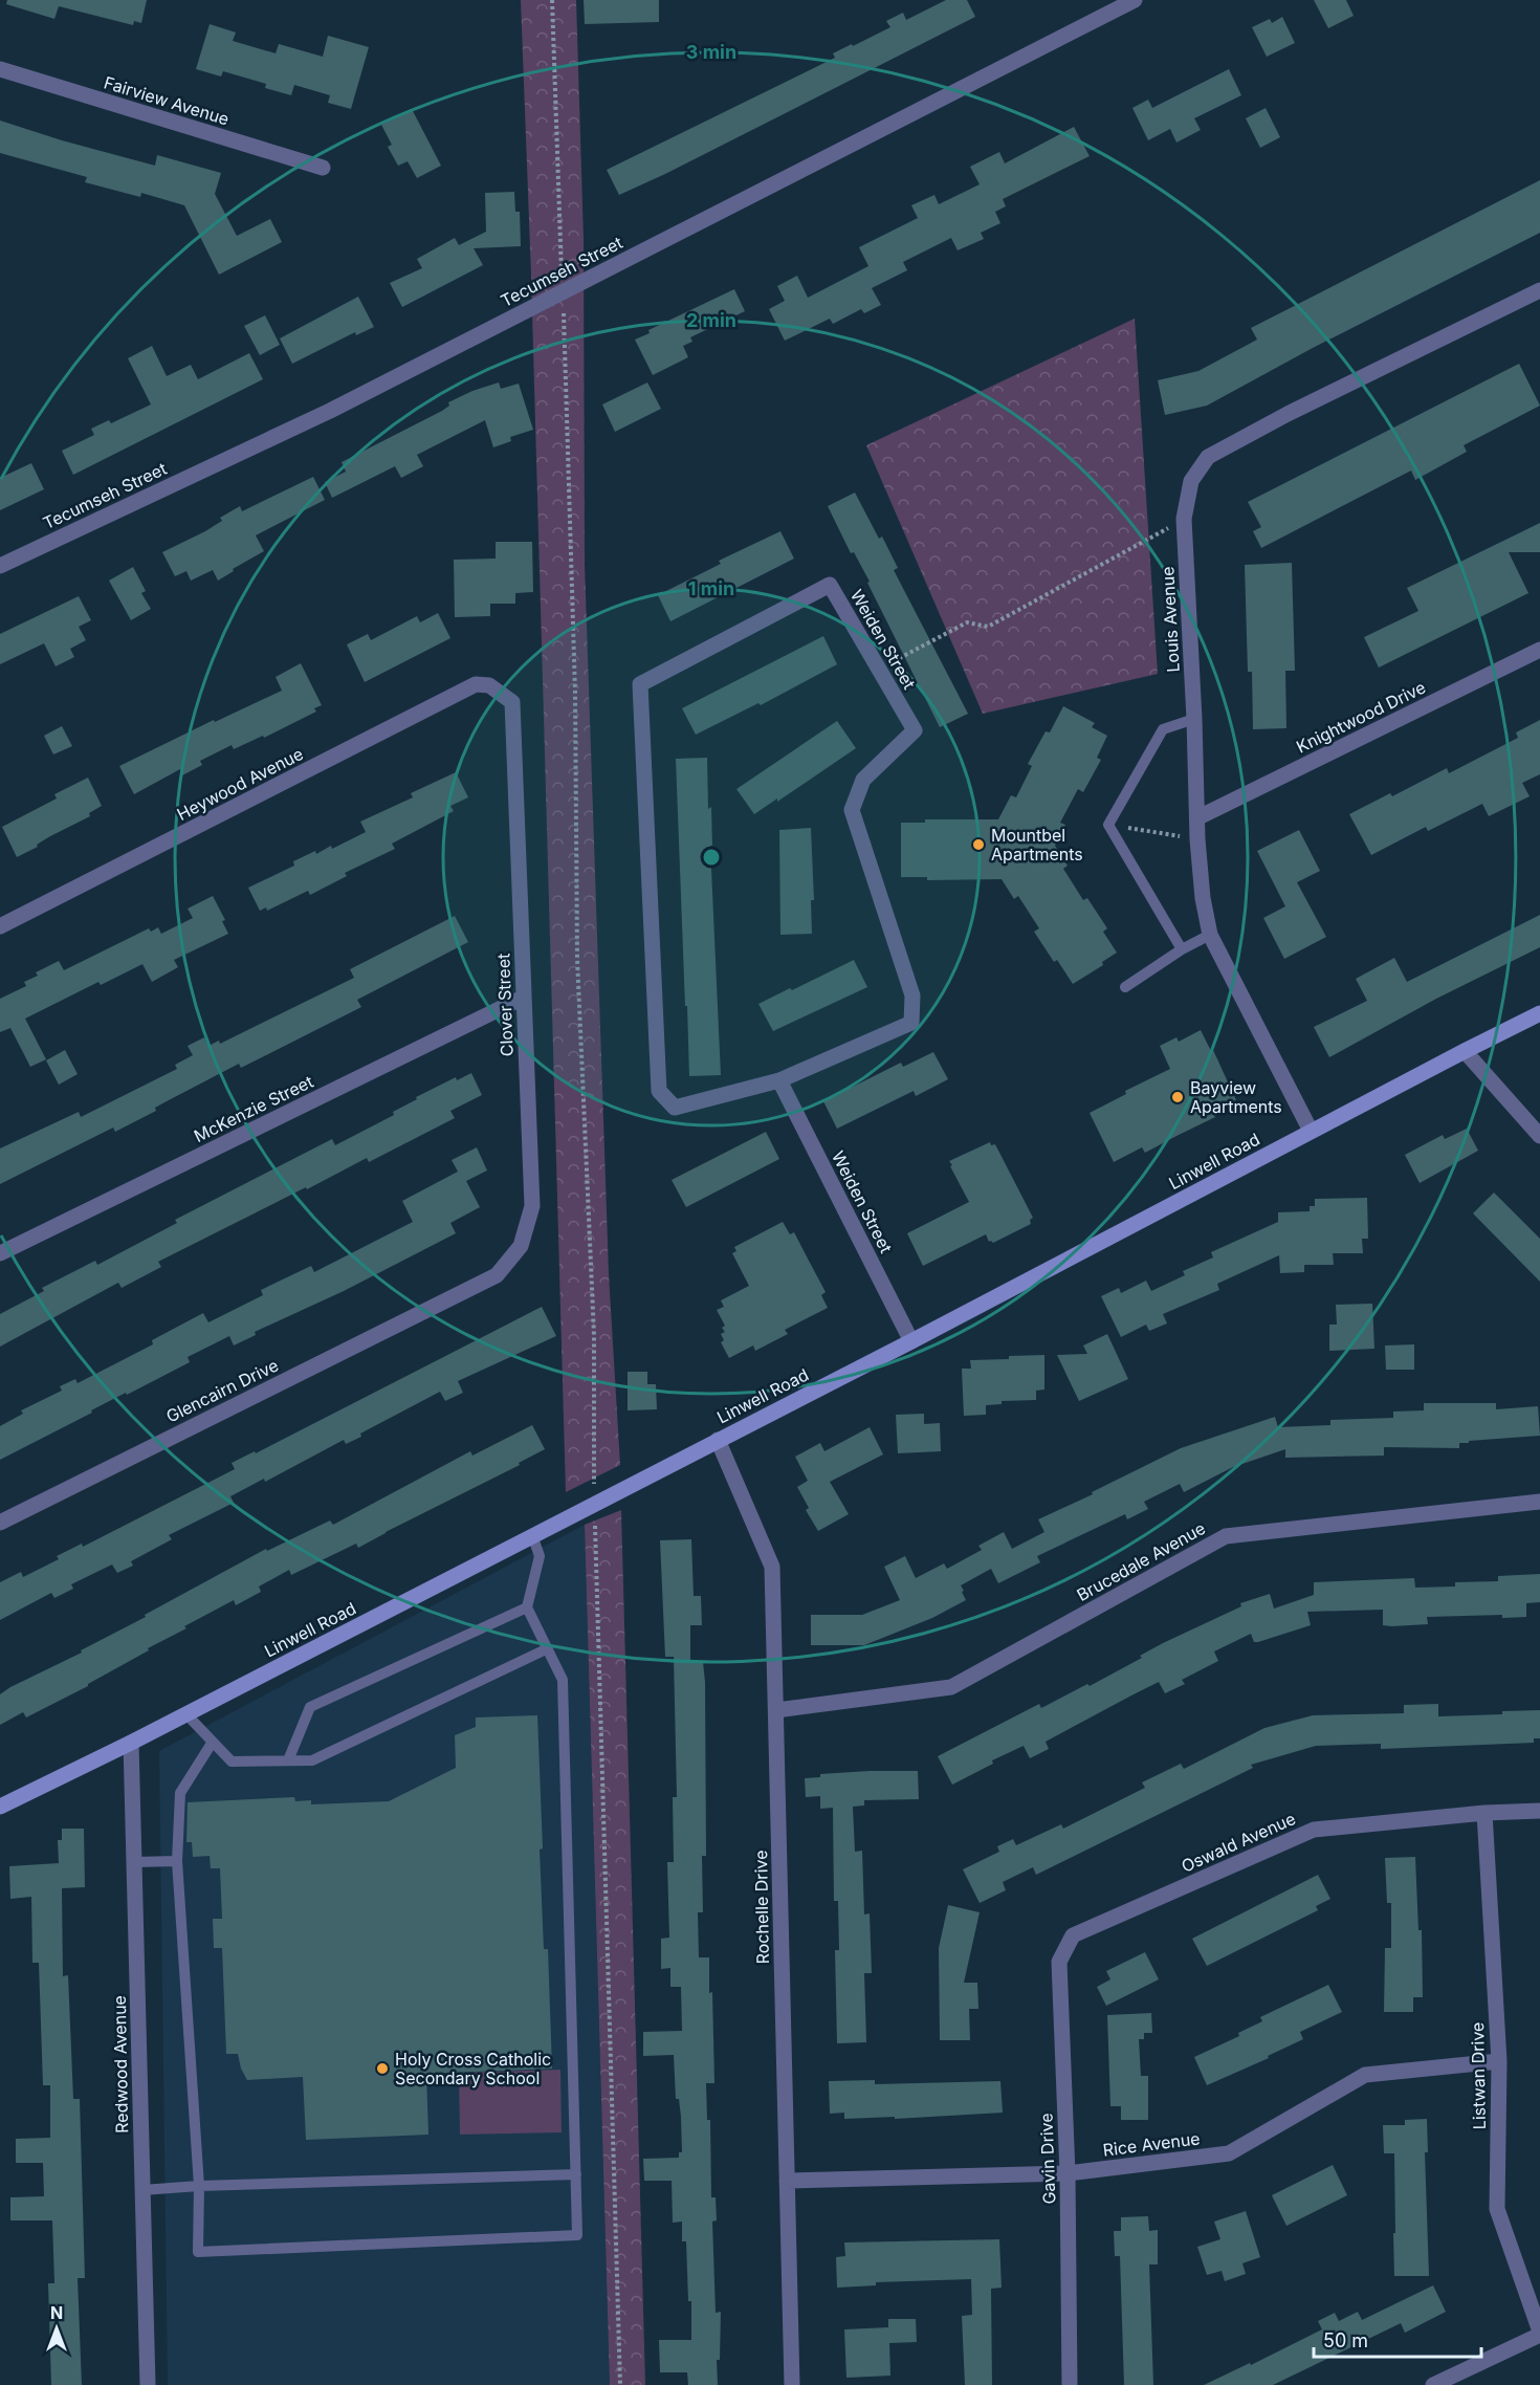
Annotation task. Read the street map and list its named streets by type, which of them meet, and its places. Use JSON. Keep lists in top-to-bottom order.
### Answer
{
  "streets": {
    "main road": ["Linwell Road"],
    "street": [
      "Fairview Avenue",
      "Tecumseh Street",
      "Louis Avenue",
      "Weiden Street",
      "Knightwood Drive",
      "Heywood Avenue",
      "Clover Street",
      "McKenzie Street",
      "Glencairn Drive",
      "Brucedale Avenue",
      "Oswald Avenue",
      "Rochelle Drive",
      "Redwood Avenue",
      "Listwan Drive",
      "Rice Avenue",
      "Gavin Drive"
    ]
  },
  "crossings": [
    ["Louis Avenue", "Knightwood Drive"],
    ["Louis Avenue", "Linwell Road"],
    ["Weiden Street", "Linwell Road"],
    ["Heywood Avenue", "Clover Street"],
    ["Clover Street", "McKenzie Street"],
    ["Clover Street", "Glencairn Drive"],
    ["Linwell Road", "Rochelle Drive"],
    ["Linwell Road", "Redwood Avenue"],
    ["Brucedale Avenue", "Rochelle Drive"],
    ["Oswald Avenue", "Listwan Drive"],
    ["Oswald Avenue", "Gavin Drive"],
    ["Rochelle Drive", "Rice Avenue"],
    ["Listwan Drive", "Rice Avenue"],
    ["Rice Avenue", "Gavin Drive"]
  ],
  "places": ["Mountbel Apartments", "Bayview Apartments", "Holy Cross Catholic Secondary School"],
  "scale_bar": "50 m",
  "north": "top",
  "rings": ["3 min", "2 min", "1 min"]
}
